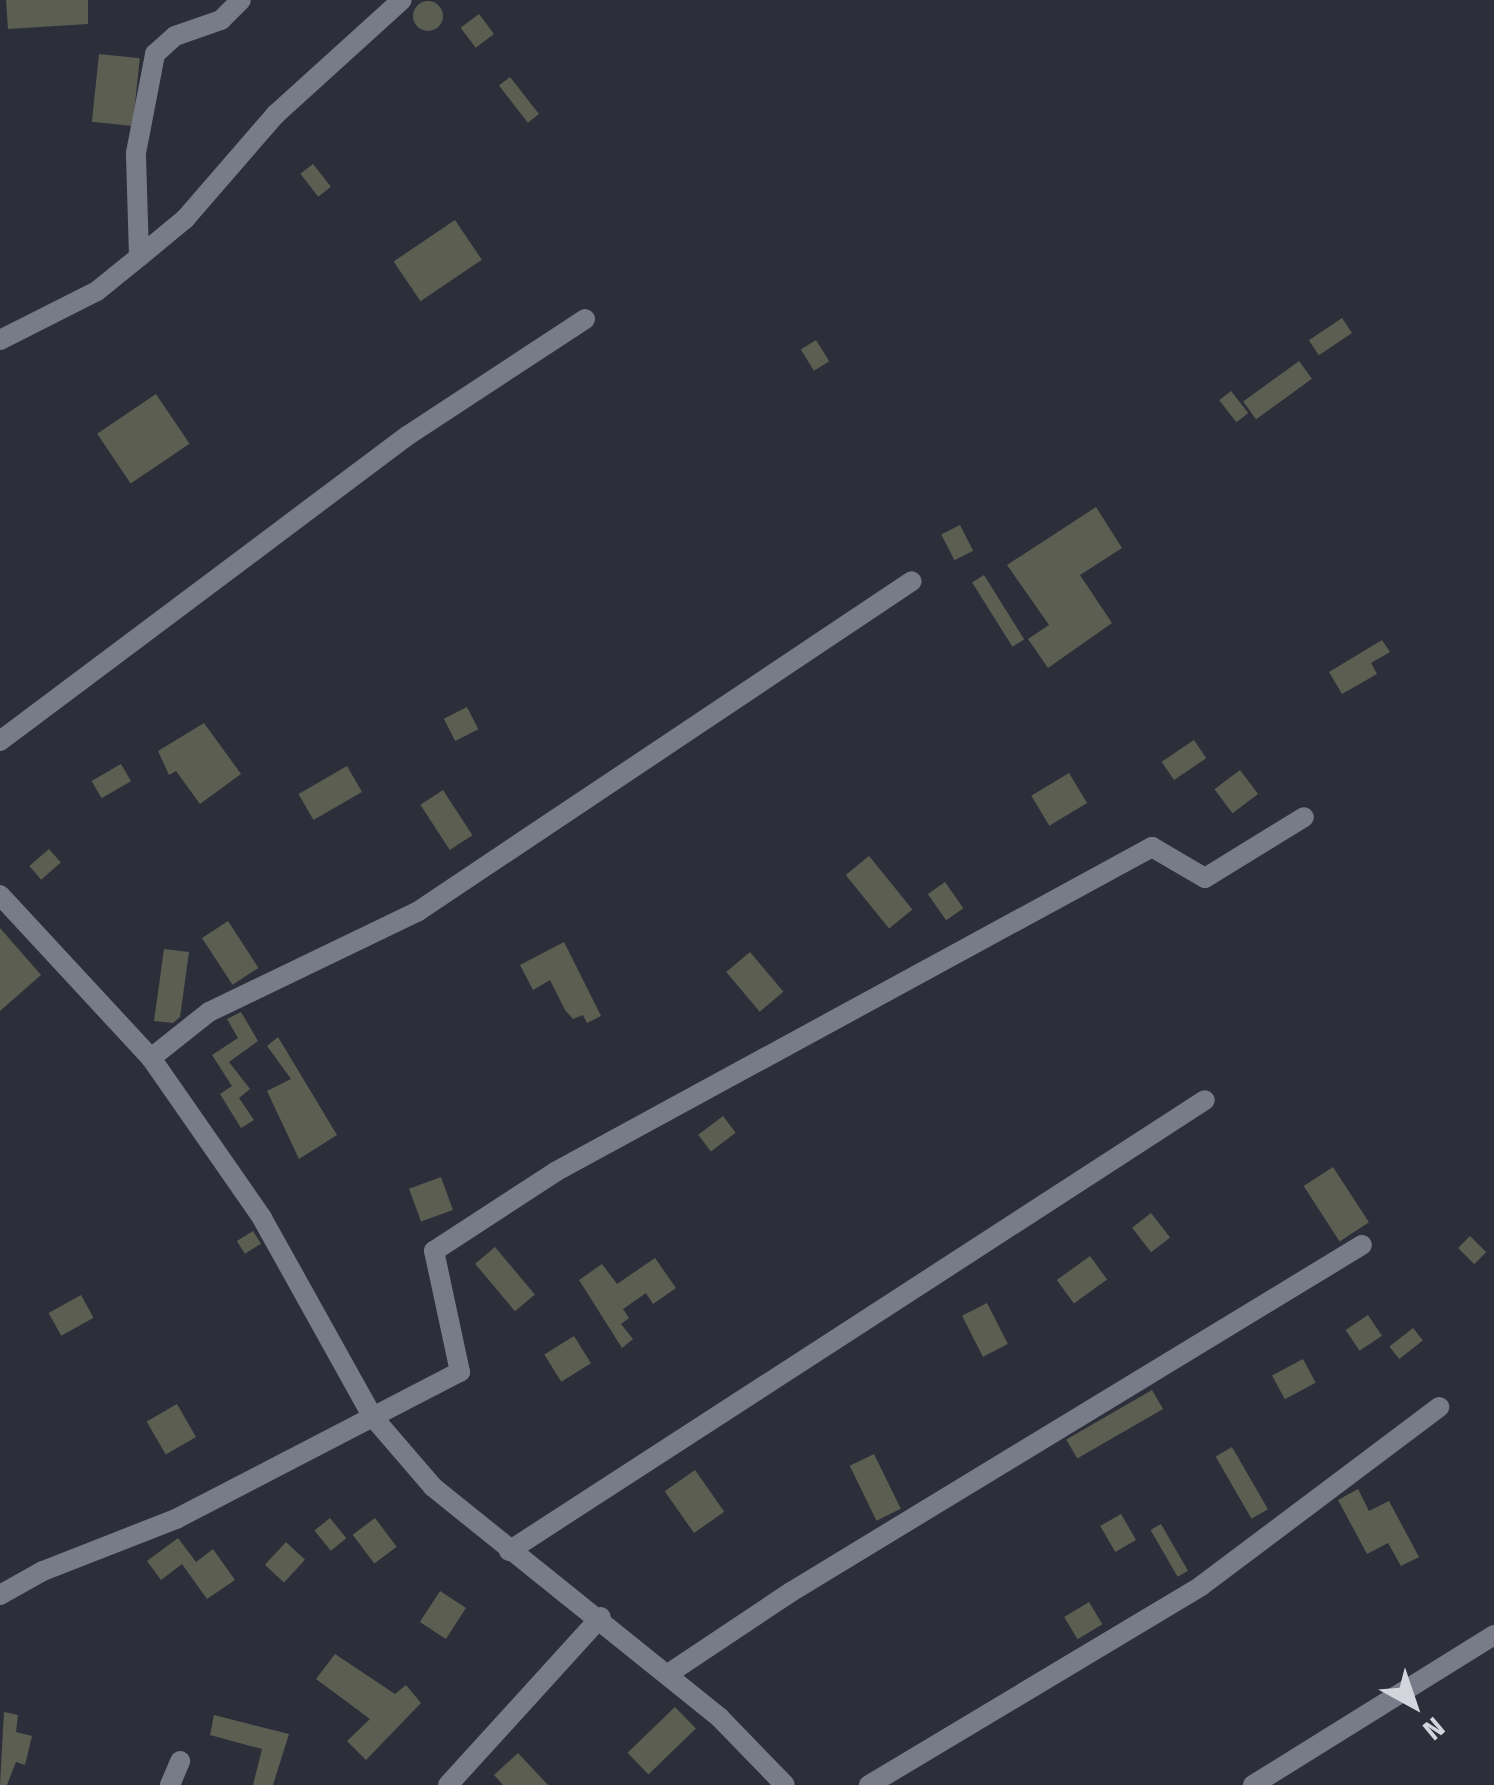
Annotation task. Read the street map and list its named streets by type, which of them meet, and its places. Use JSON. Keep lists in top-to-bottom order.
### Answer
{
  "north": "bottom right"
}
